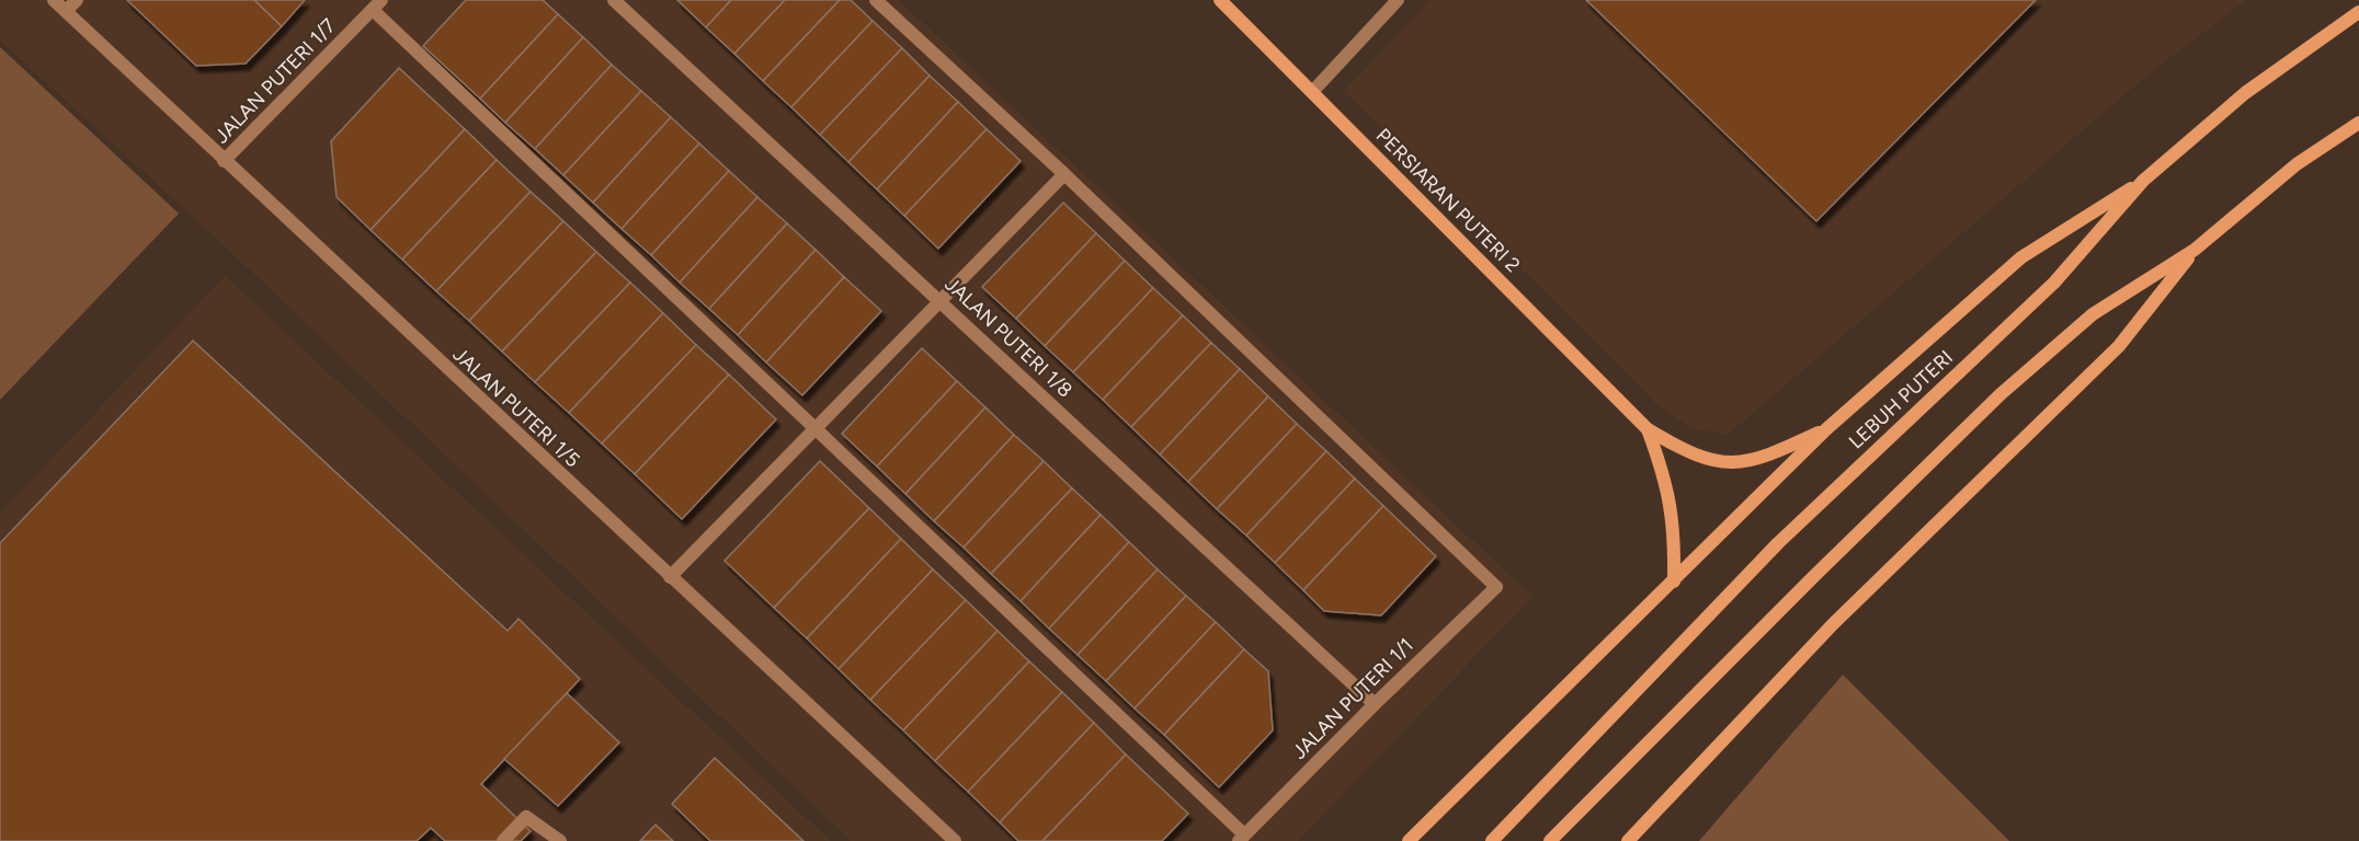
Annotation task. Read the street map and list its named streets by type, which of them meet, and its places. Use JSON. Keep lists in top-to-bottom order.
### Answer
{
  "streets": {
    "main road": ["PERSIARAN PUTERI 2", "LEBUH PUTERI"],
    "street": [
      "JALAN PUTERI 1/7",
      "JALAN PUTERI 1/8",
      "JALAN PUTERI 1/5",
      "JALAN PUTERI 1/1"
    ]
  },
  "crossings": [
    ["JALAN PUTERI 1/7", "JALAN PUTERI 1/5"],
    ["JALAN PUTERI 1/8", "JALAN PUTERI 1/1"]
  ]
}
